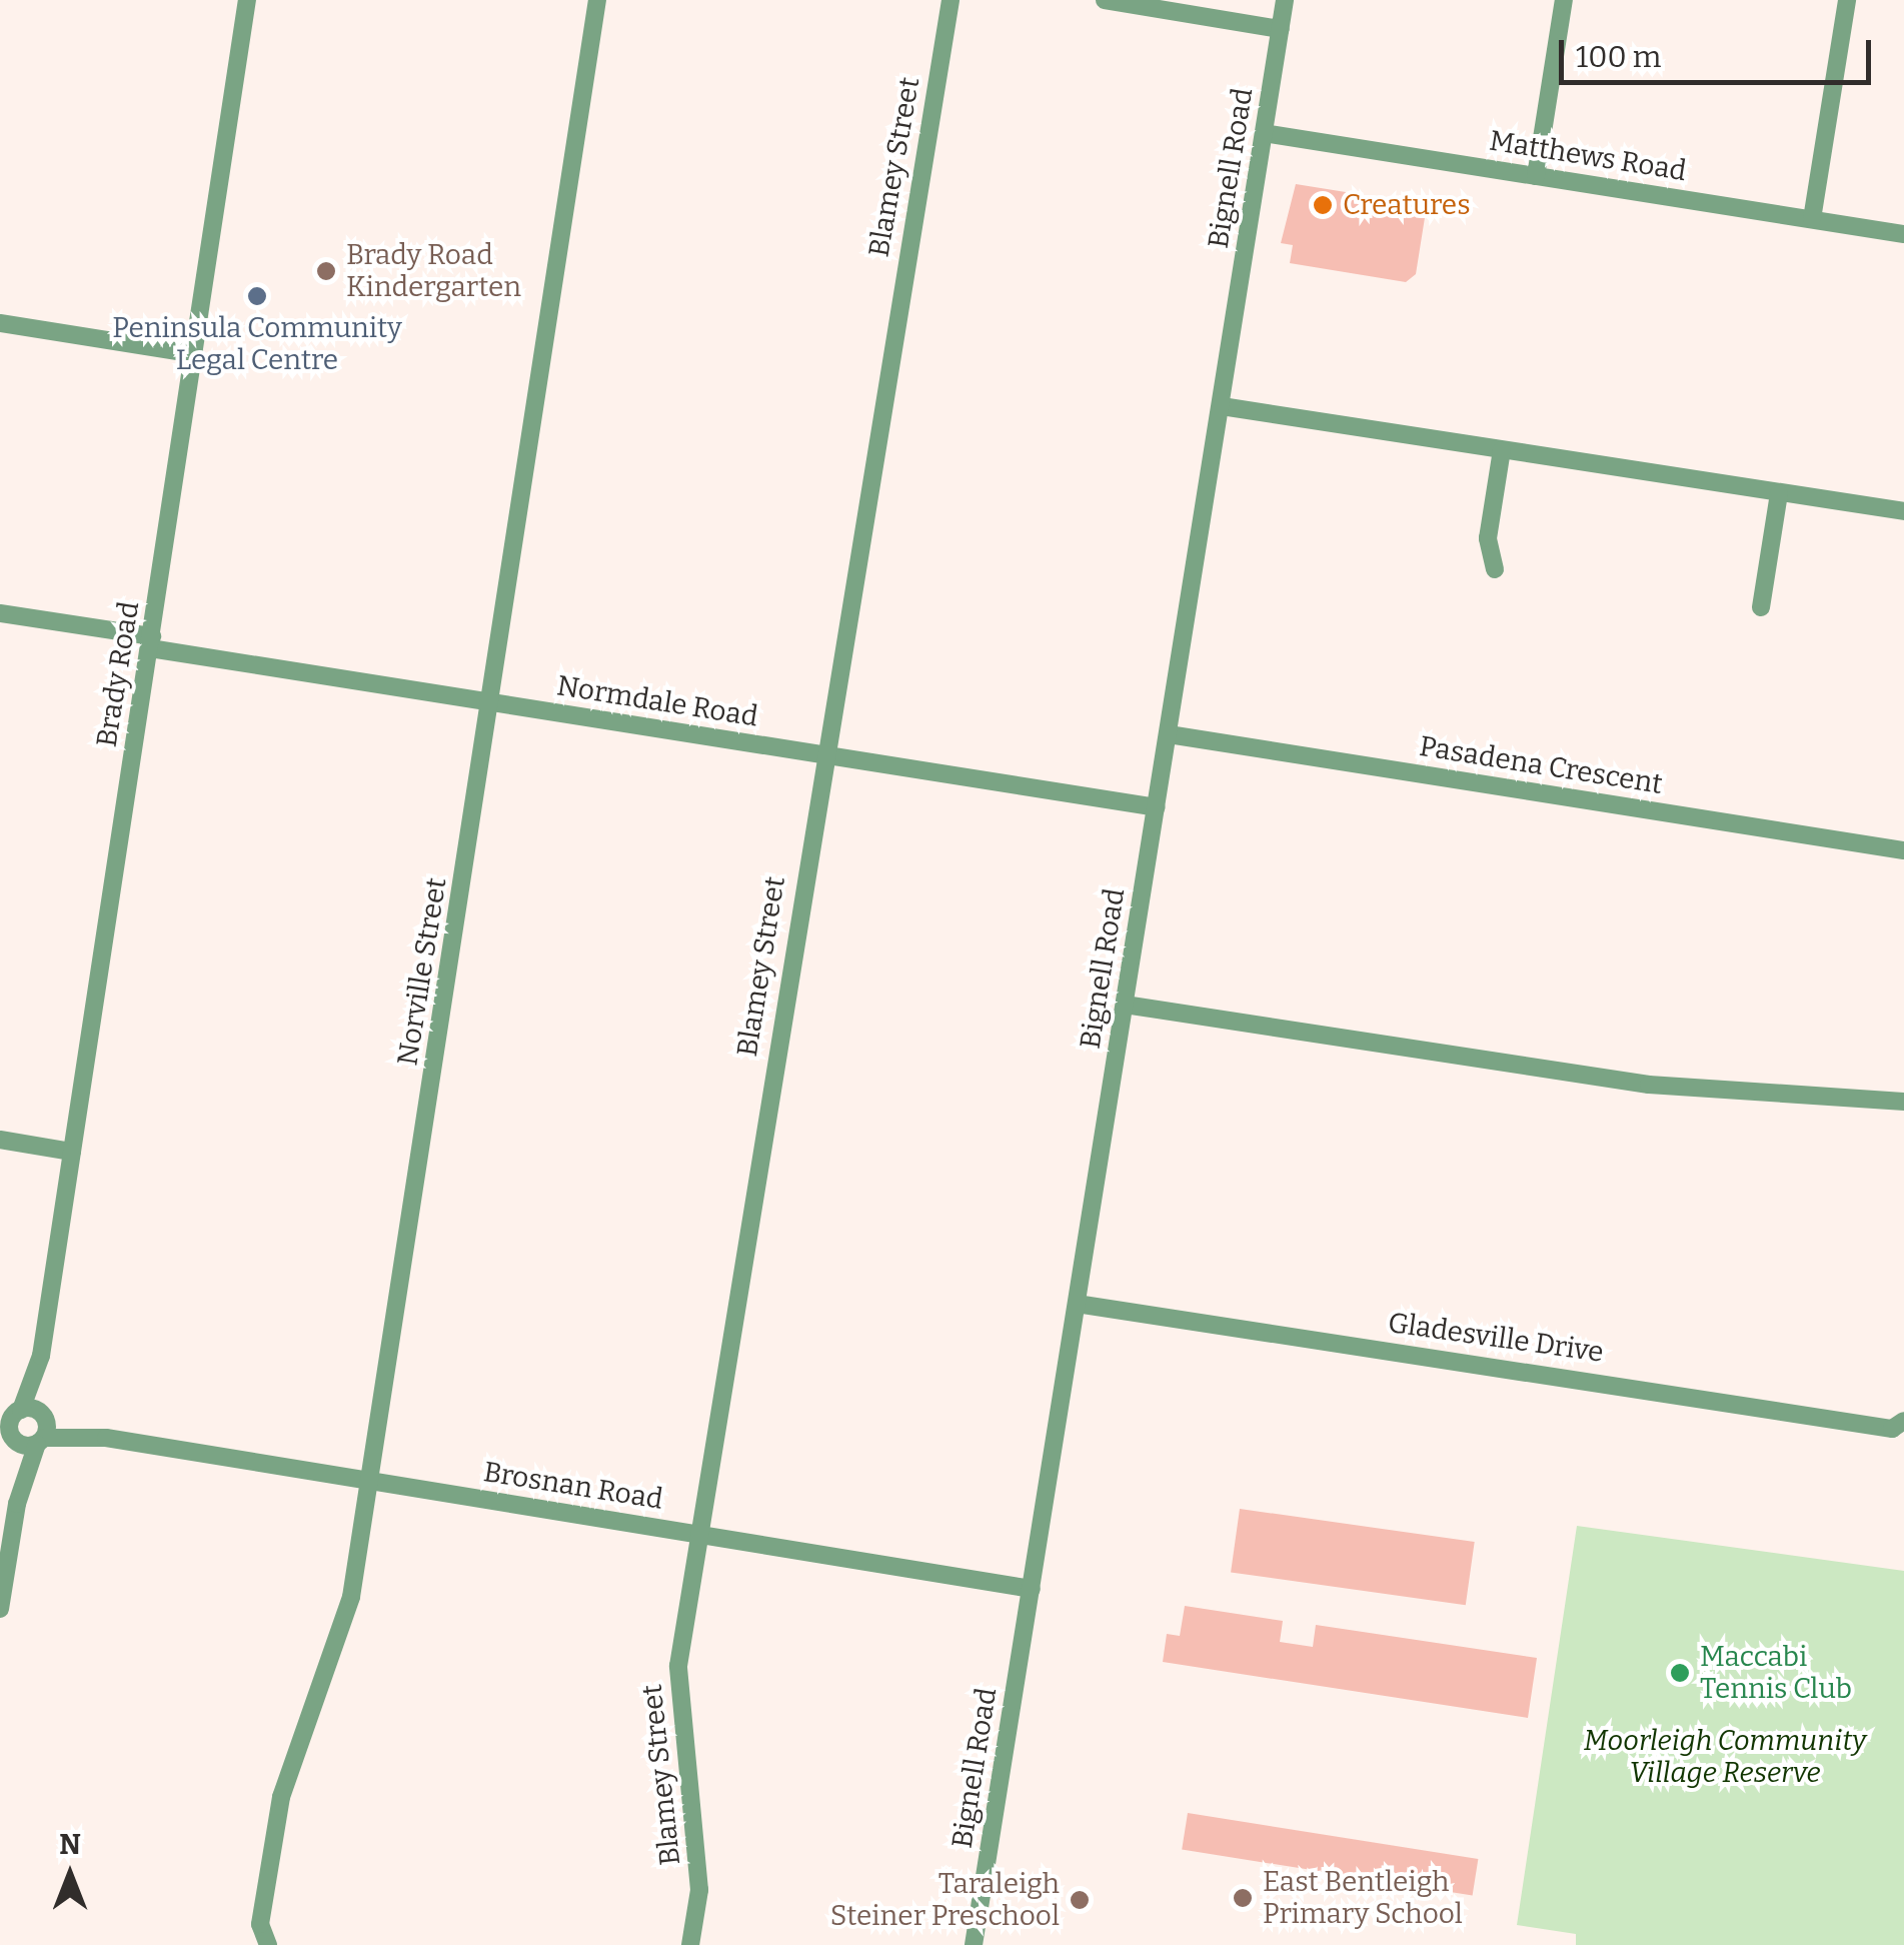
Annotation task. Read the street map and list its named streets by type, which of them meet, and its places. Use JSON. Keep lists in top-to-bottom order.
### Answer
{
  "streets": {
    "street": [
      "Matthews Road",
      "Blamey Street",
      "Bignell Road",
      "Brady Road",
      "Normdale Road",
      "Pasadena Crescent",
      "Norville Street",
      "Gladesville Drive",
      "Brosnan Road"
    ]
  },
  "crossings": [
    ["Matthews Road", "Bignell Road"],
    ["Blamey Street", "Normdale Road"],
    ["Blamey Street", "Brosnan Road"],
    ["Bignell Road", "Normdale Road"],
    ["Bignell Road", "Pasadena Crescent"],
    ["Bignell Road", "Gladesville Drive"],
    ["Bignell Road", "Brosnan Road"],
    ["Brady Road", "Normdale Road"],
    ["Brady Road", "Brosnan Road"],
    ["Normdale Road", "Norville Street"],
    ["Norville Street", "Brosnan Road"]
  ],
  "parks": ["Moorleigh Community Village Reserve"],
  "places": [
    "Creatures",
    "Brady Road Kindergarten",
    "Peninsula Community Legal Centre",
    "Maccabi Tennis Club",
    "East Bentleigh Primary School",
    "Taraleigh Steiner Preschool"
  ],
  "scale_bar": "100 m",
  "north": "top"
}
